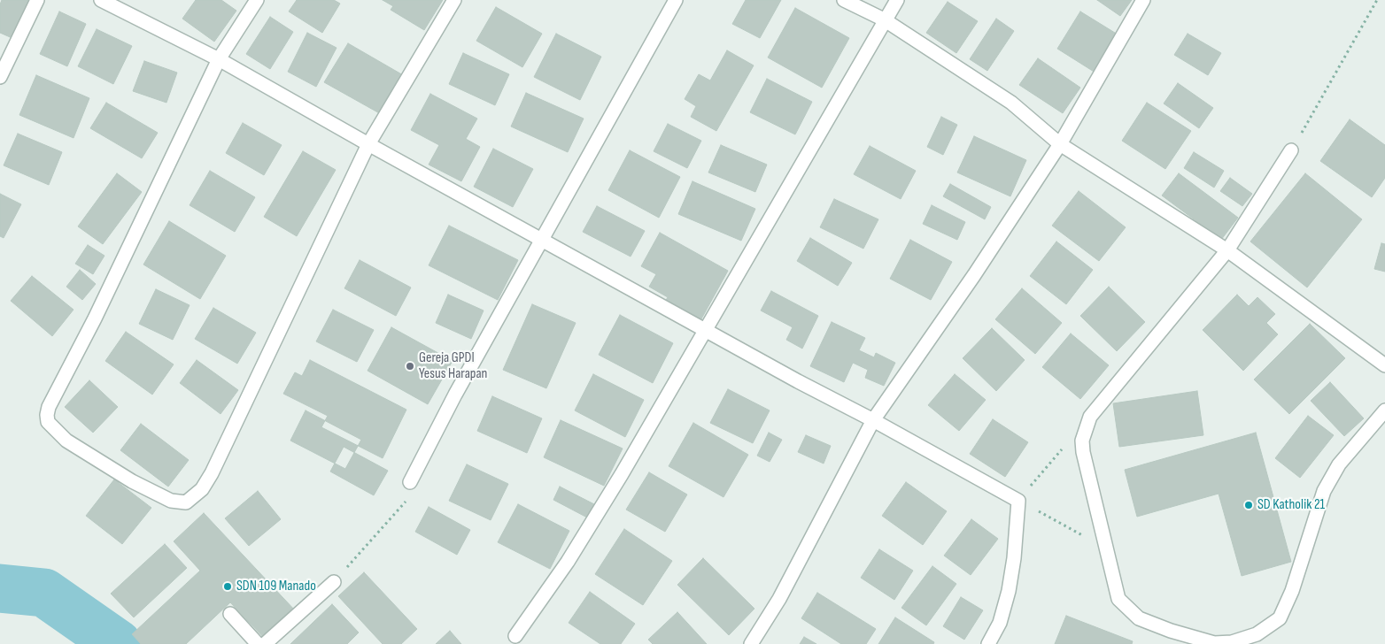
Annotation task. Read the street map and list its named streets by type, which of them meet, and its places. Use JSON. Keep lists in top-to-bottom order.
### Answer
{
  "places": ["Gereja GPDI Yesus Harapan", "SD Katholik 21", "SDN 109 Manado"]
}
